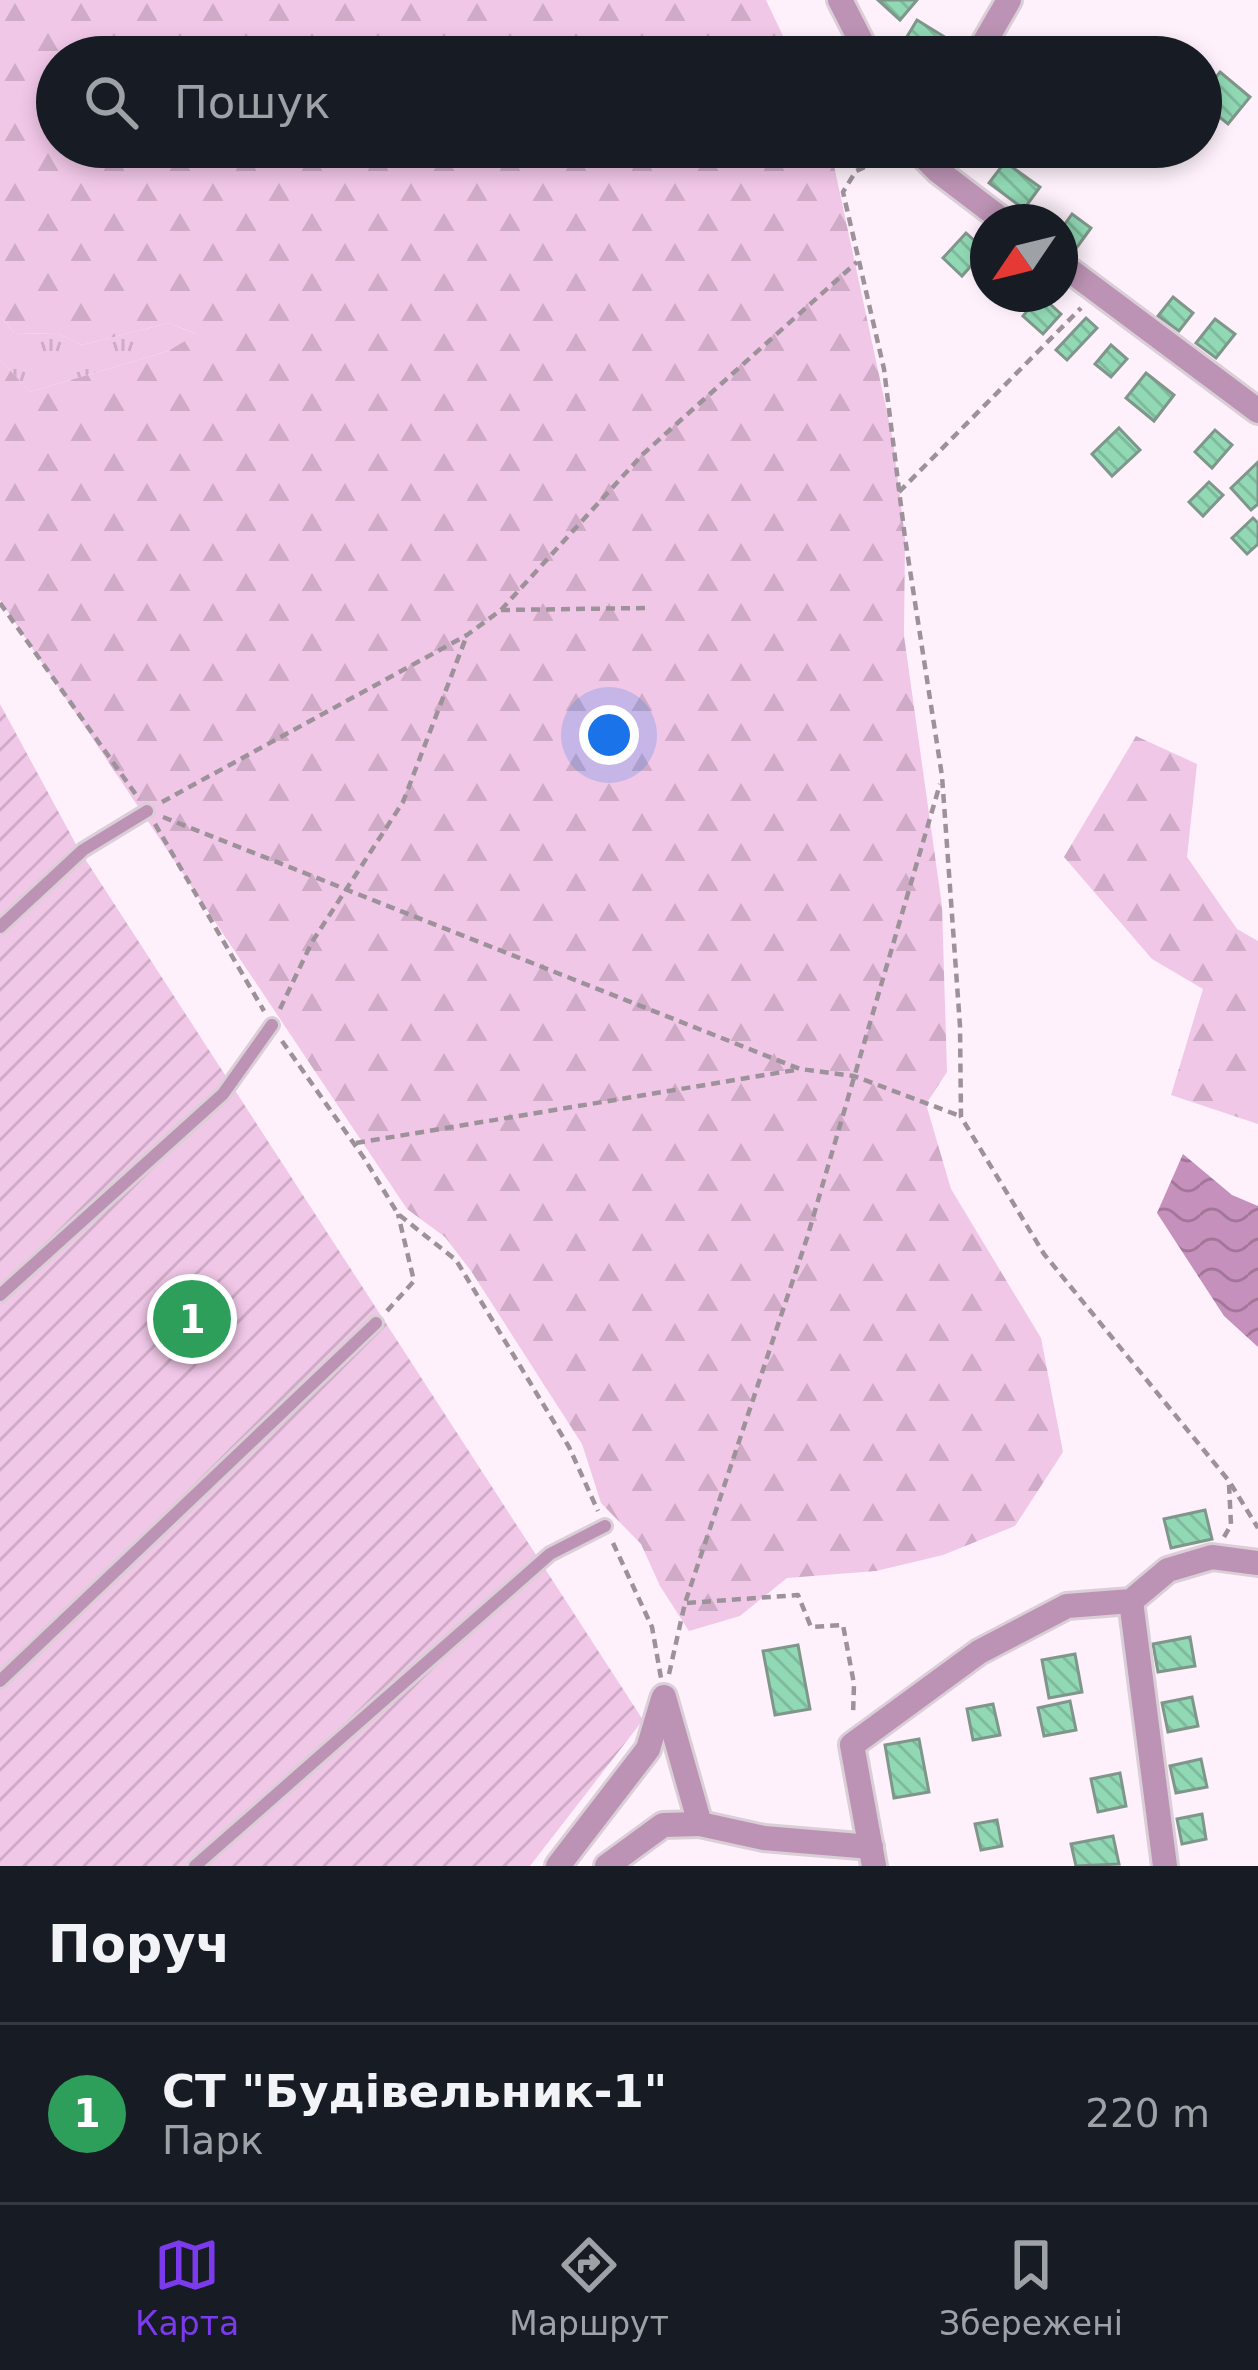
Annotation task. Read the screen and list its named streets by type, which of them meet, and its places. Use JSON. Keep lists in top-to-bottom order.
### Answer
{
  "north": "bottom left",
  "page": {
    "search": "Пошук",
    "pins": "1",
    "heading": "Поруч",
    "list": [
      {
        "mark": "1",
        "name": "СТ \"Будівельник-1\"",
        "note": "Парк",
        "value": "220 m"
      }
    ],
    "nav": ["Карта", "Маршрут", "Збережені"]
  }
}
